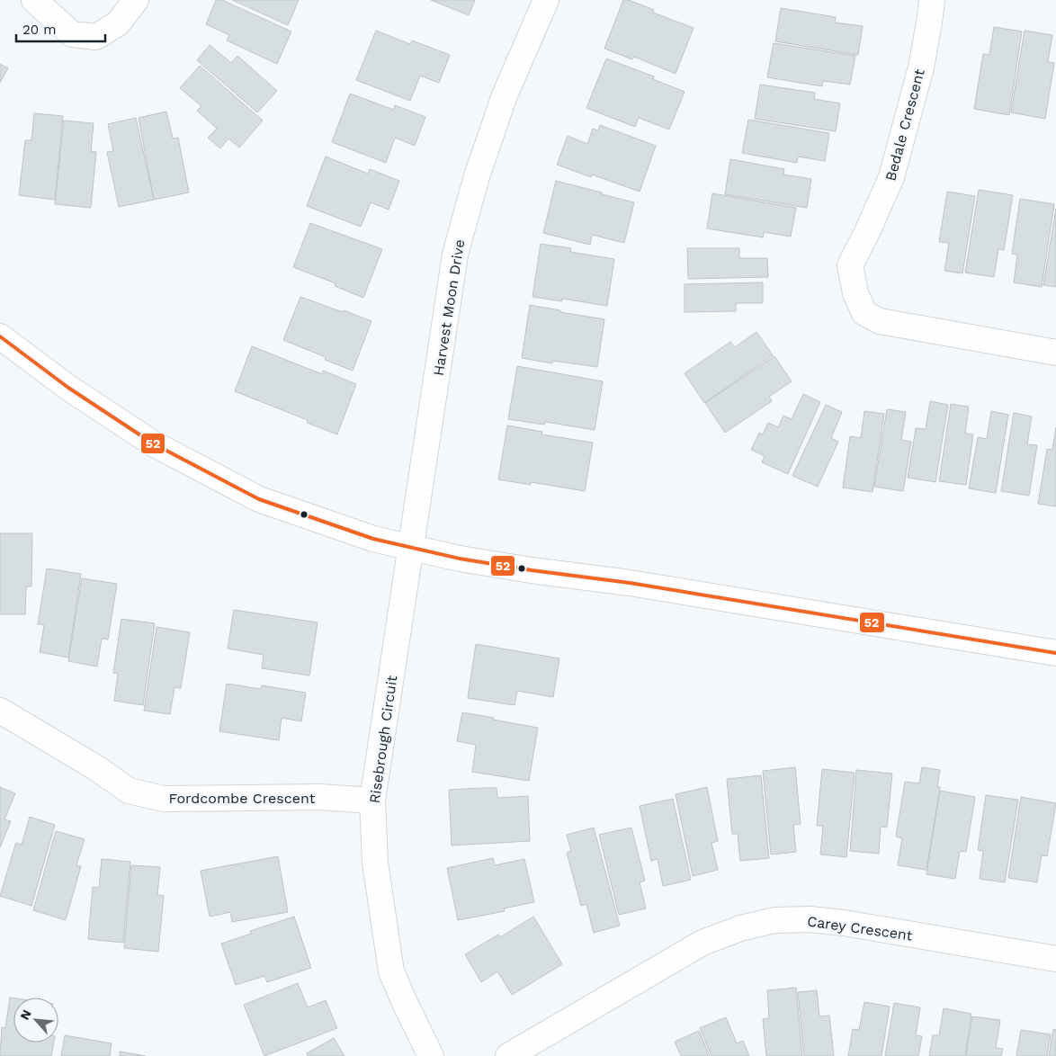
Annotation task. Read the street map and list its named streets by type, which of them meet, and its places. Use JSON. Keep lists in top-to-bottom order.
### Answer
{
  "streets": {
    "street": [
      "Bedale Crescent",
      "Harvest Moon Drive",
      "Risebrough Circuit",
      "Fordcombe Crescent",
      "Carey Crescent"
    ]
  },
  "crossings": [
    ["Harvest Moon Drive", "Risebrough Circuit"],
    ["Risebrough Circuit", "Fordcombe Crescent"]
  ],
  "lines": ["transit line 52"],
  "scale_bar": "20 m",
  "north": "top left"
}
